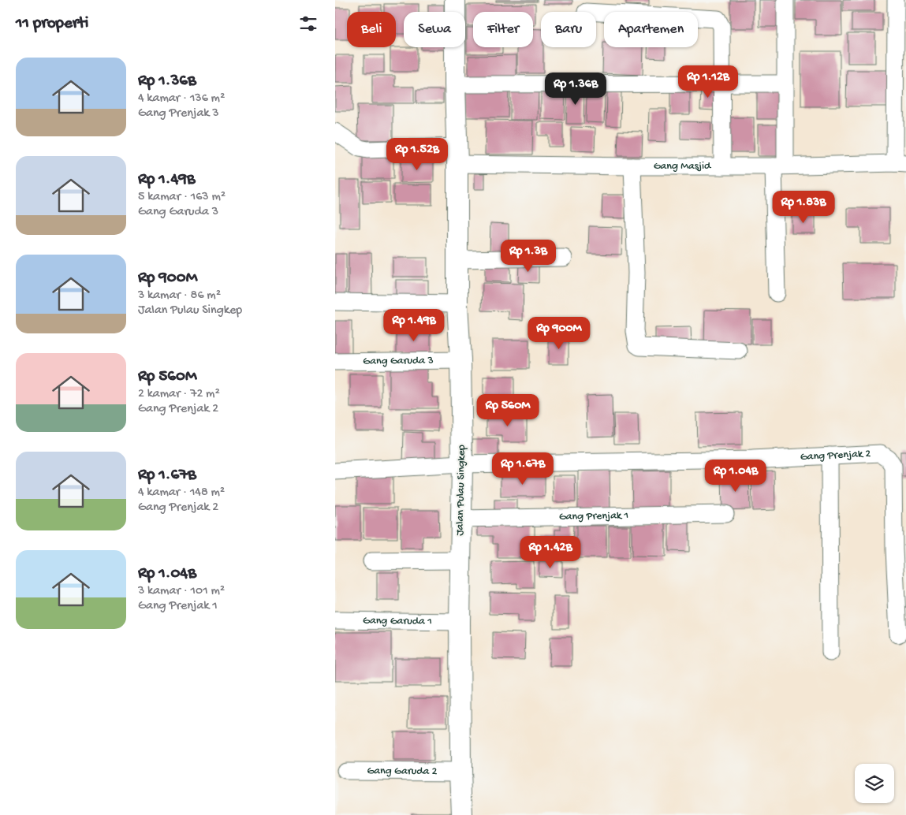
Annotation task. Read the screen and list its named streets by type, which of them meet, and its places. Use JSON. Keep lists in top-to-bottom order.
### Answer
{
  "streets": {
    "street": [
      "Gang Masjid",
      "Gang Garuda 3",
      "Gang Prenjak 2",
      "Jalan Pulau Singkep",
      "Gang Prenjak 1",
      "Gang Garuda 1",
      "Gang Garuda 2"
    ]
  },
  "crossings": [
    ["Gang Masjid", "Jalan Pulau Singkep"],
    ["Gang Garuda 3", "Jalan Pulau Singkep"],
    ["Gang Prenjak 2", "Jalan Pulau Singkep"],
    ["Jalan Pulau Singkep", "Gang Prenjak 1"],
    ["Jalan Pulau Singkep", "Gang Garuda 1"],
    ["Jalan Pulau Singkep", "Gang Garuda 2"]
  ],
  "page": {
    "heading": "11 properti",
    "chip": [
      "Beli",
      "Sewa",
      "Filter",
      "Baru",
      "Apartemen"
    ],
    "list": [
      {
        "name": "Rp 1.36B",
        "note": "4 kamar · 136 m² · Gang Prenjak 3"
      },
      {
        "name": "Rp 1.49B",
        "note": "5 kamar · 163 m² · Gang Garuda 3"
      },
      {
        "name": "Rp 900M",
        "note": "3 kamar · 86 m² · Jalan Pulau Singkep"
      },
      {
        "name": "Rp 560M",
        "note": "2 kamar · 72 m² · Gang Prenjak 2"
      },
      {
        "name": "Rp 1.67B",
        "note": "4 kamar · 148 m² · Gang Prenjak 2"
      },
      {
        "name": "Rp 1.04B",
        "note": "3 kamar · 101 m² · Gang Prenjak 1"
      }
    ],
    "price": [
      "Rp 1.12B",
      "Rp 1.36B",
      "Rp 1.52B",
      "Rp 1.83B",
      "Rp 1.3B",
      "Rp 1.49B",
      "Rp 900M",
      "Rp 560M",
      "Rp 1.67B",
      "Rp 1.04B",
      "Rp 1.42B"
    ]
  }
}
